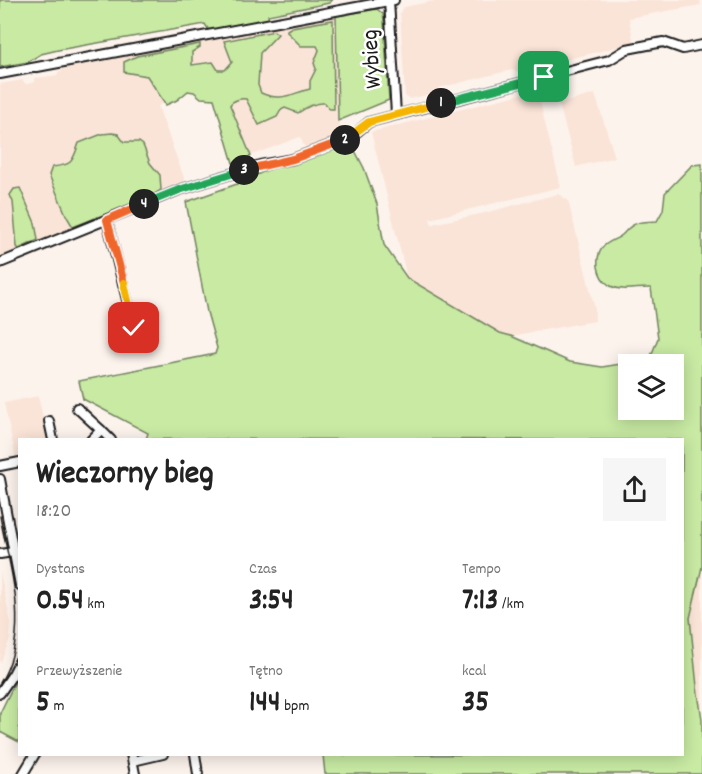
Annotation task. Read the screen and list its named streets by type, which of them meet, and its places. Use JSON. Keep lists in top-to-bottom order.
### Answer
{
  "streets": {
    "street": ["Wybieg"]
  },
  "page": {
    "pins": [
      "1",
      "2",
      "3",
      "4"
    ],
    "heading": ["Wieczorny bieg", "18:20"],
    "stats": [
      ["Dystans", "0.54 km"],
      ["Czas", "3:54"],
      ["Tempo", "7:13 /km"],
      ["Przewyższenie", "5 m"],
      ["Tętno", "144 bpm"],
      ["kcal", "35"]
    ]
  }
}
